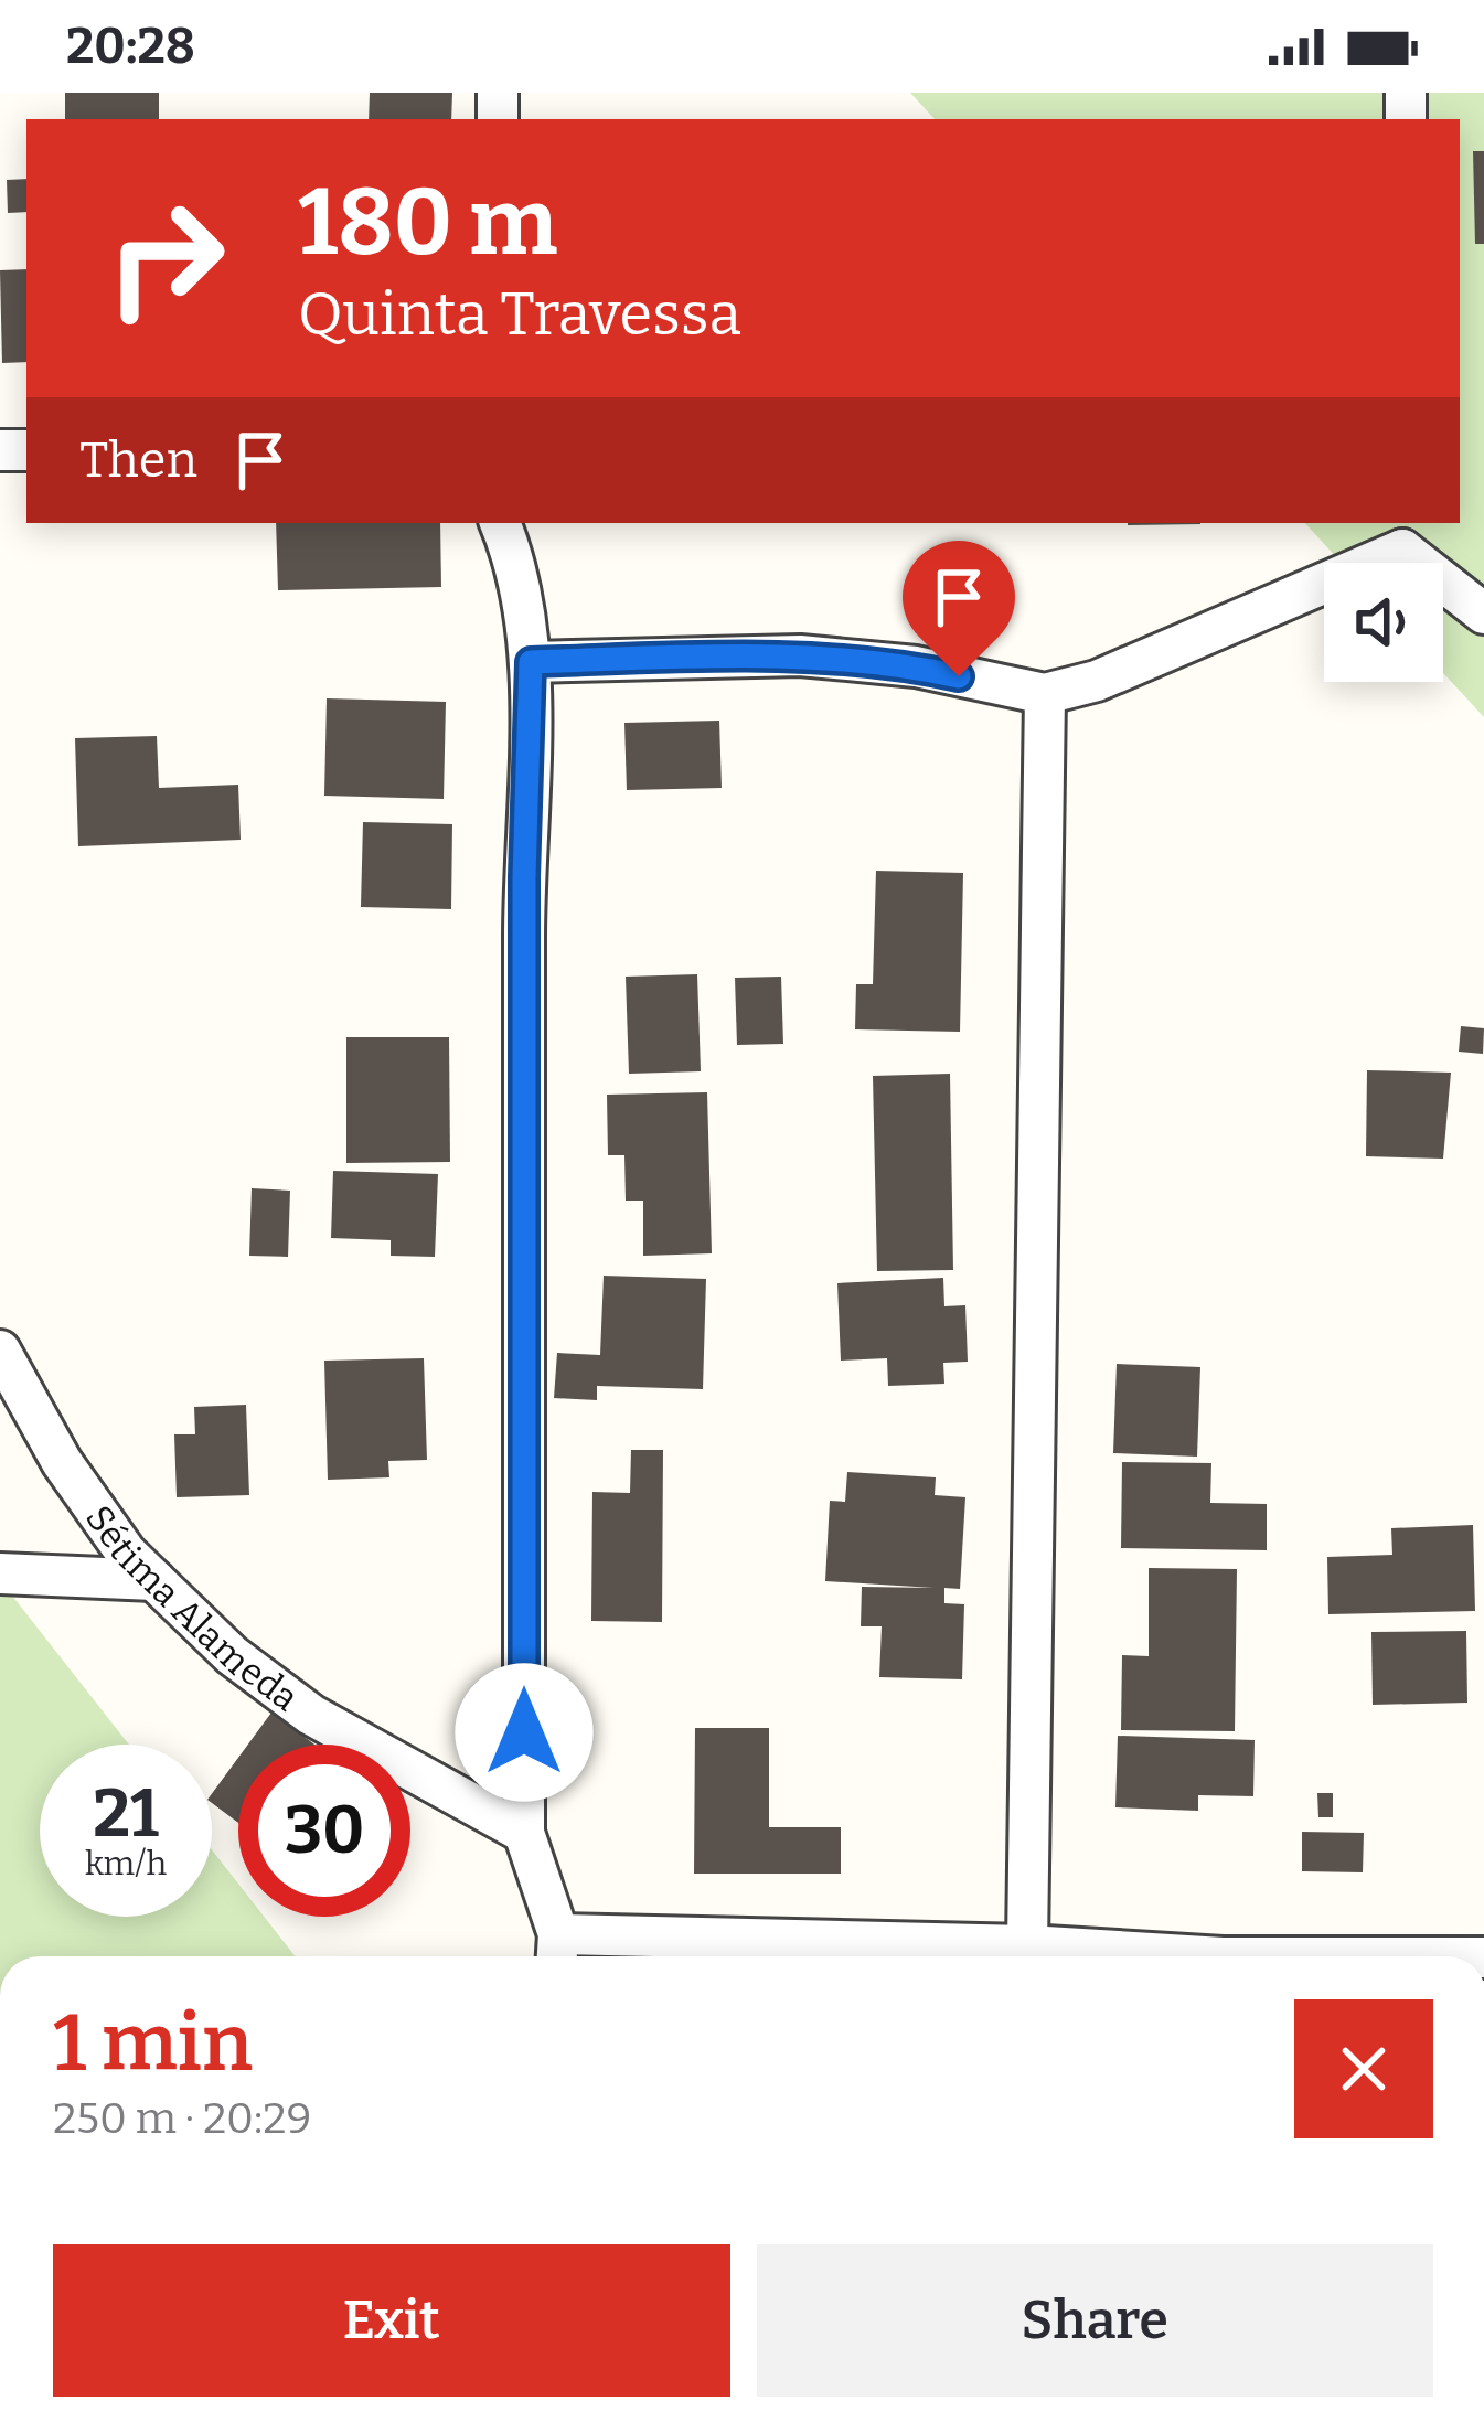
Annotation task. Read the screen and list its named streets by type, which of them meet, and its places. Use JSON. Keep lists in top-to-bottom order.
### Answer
{
  "streets": {
    "street": ["Sétima Alameda"]
  },
  "page": {
    "status": "20:28",
    "turn": ["180 m", "Quinta Travessa"],
    "then": "Then",
    "speed": "21 km/h",
    "limit": "30",
    "heading": ["1 min", "250 m · 20:29"],
    "buttons": ["Exit", "Share"]
  }
}
